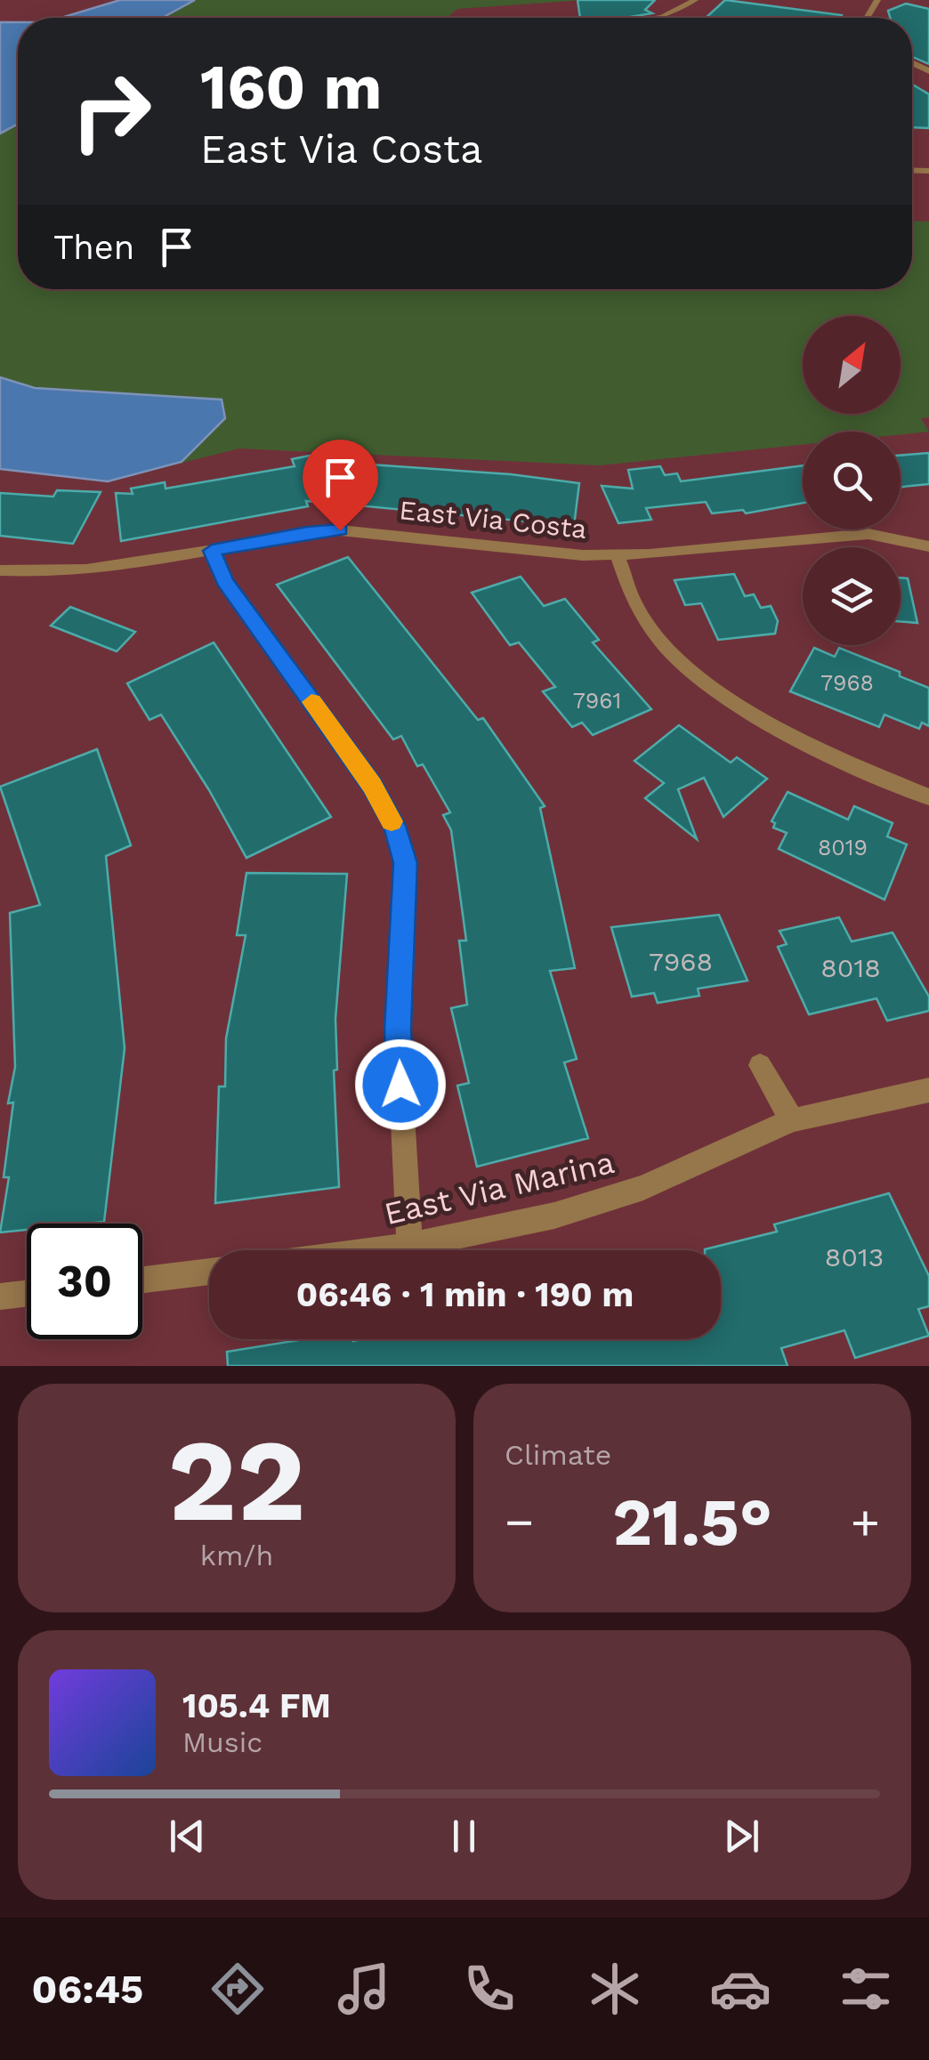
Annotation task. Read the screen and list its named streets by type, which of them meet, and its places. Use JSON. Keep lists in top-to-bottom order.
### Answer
{
  "streets": {
    "street": ["East Via Costa", "East Via Marina"]
  },
  "house_numbers": [
    "7968",
    "7961",
    "8019",
    "7968",
    "8018",
    "8013"
  ],
  "north": "top right",
  "page": {
    "turn": ["160 m", "East Via Costa"],
    "then": "Then",
    "limit": "30",
    "trip": "06:46 · 1 min · 190 m",
    "tile": [
      ["22", "km/h"],
      "Climate"
    ],
    "heat": ["−", "21.5°", "+"],
    "song": ["105.4 FM", "Music"],
    "tabs": "06:45"
  }
}
